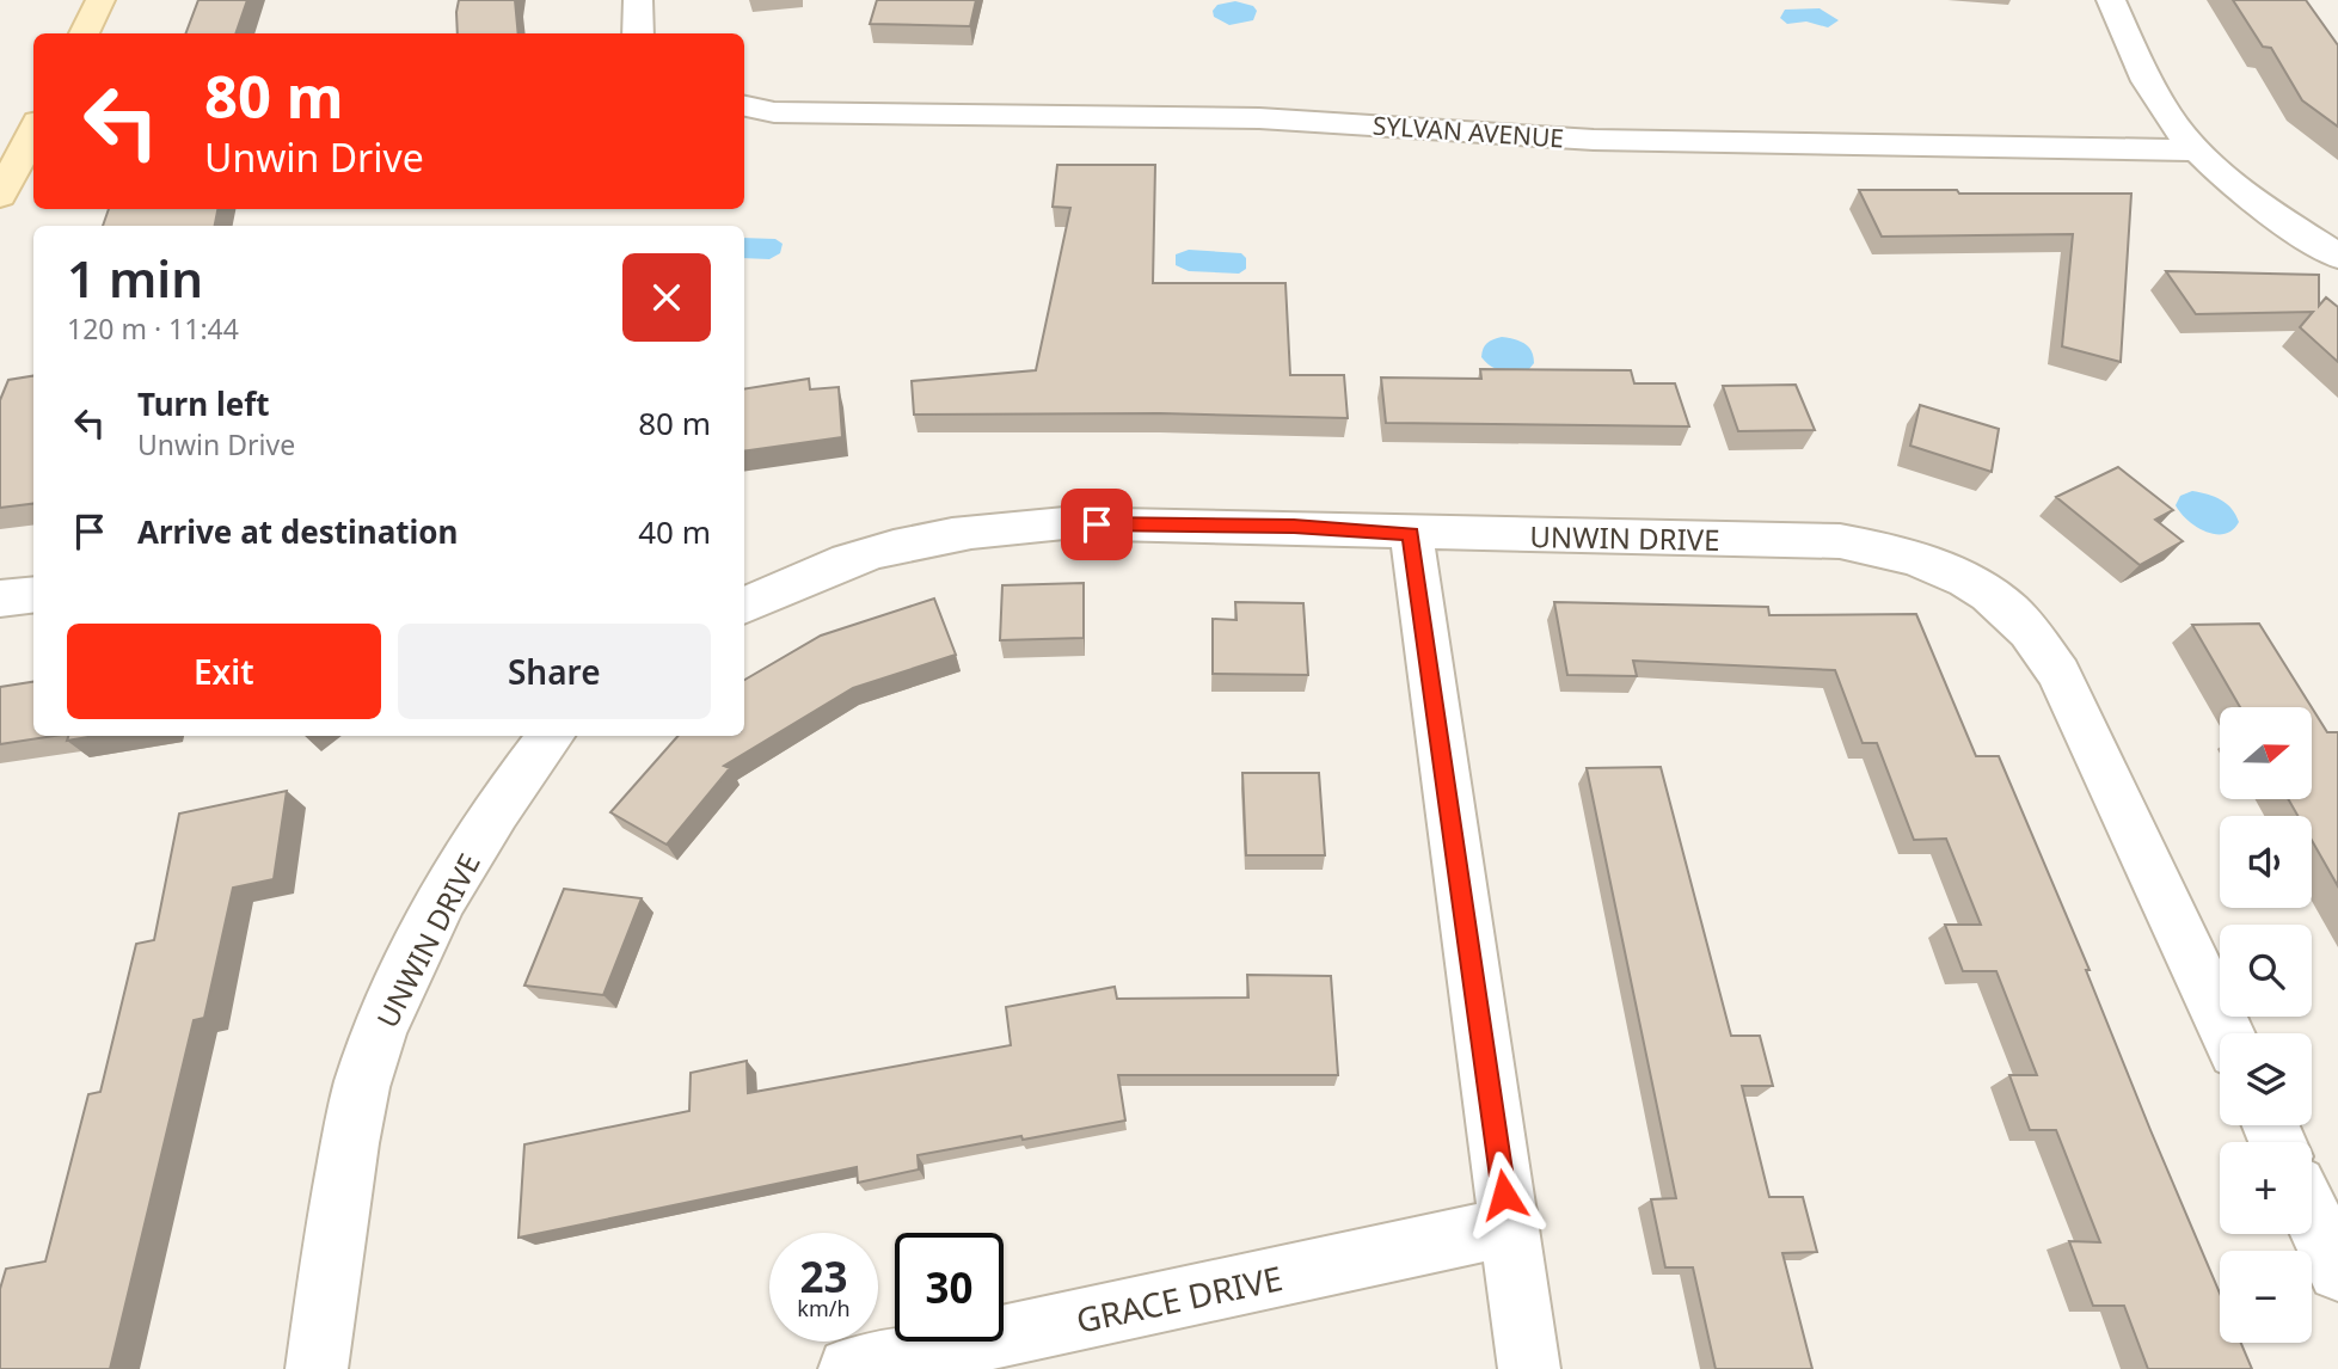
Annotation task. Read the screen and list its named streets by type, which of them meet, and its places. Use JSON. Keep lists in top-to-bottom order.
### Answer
{
  "streets": {
    "street": ["SYLVAN AVENUE", "UNWIN DRIVE", "GRACE DRIVE"]
  },
  "north": "right",
  "page": {
    "turn": ["80 m", "Unwin Drive"],
    "heading": ["1 min", "120 m · 11:44"],
    "list": [
      {
        "name": "Turn left",
        "note": "Unwin Drive",
        "value": "80 m"
      },
      {
        "name": "Arrive at destination",
        "value": "40 m"
      }
    ],
    "buttons": ["Exit", "Share"],
    "map_buttons": ["+", "−"],
    "speed": "23 km/h",
    "limit": "30"
  }
}
